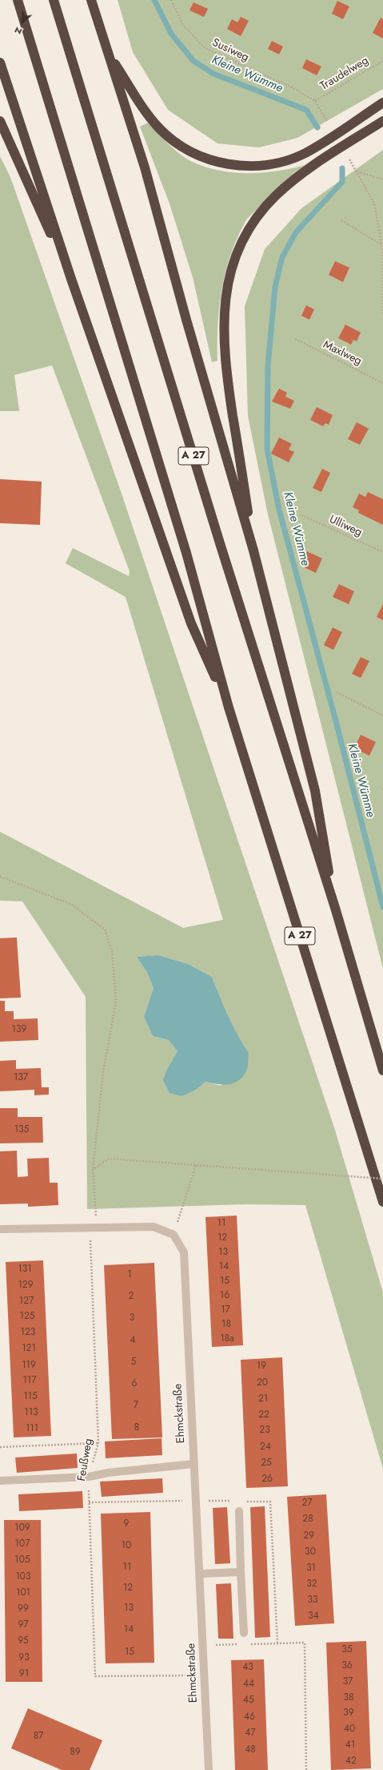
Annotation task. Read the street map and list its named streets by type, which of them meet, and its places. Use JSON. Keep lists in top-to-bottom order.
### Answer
{
  "streets": {
    "highway": ["A 27"],
    "street": ["Ehmckstraße"],
    "path": [
      "Susiweg",
      "Traudelweg",
      "Maxlweg",
      "Ulliweg",
      "Feußweg"
    ]
  },
  "crossings": [
    ["Susiweg", "Traudelweg"],
    ["Ehmckstraße", "Feußweg"]
  ],
  "water": ["Kleine Wümme"],
  "house_numbers": [
    "139",
    "137",
    "135",
    "11",
    "12",
    "13",
    "14",
    "131",
    "1",
    "15",
    "129",
    "16",
    "2",
    "127",
    "17",
    "125",
    "3",
    "18",
    "123",
    "18a",
    "4",
    "121",
    "5",
    "119",
    "19",
    "117",
    "20",
    "6",
    "115",
    "21",
    "7",
    "113",
    "22",
    "8",
    "111",
    "23",
    "24",
    "25",
    "26",
    "27",
    "28",
    "9",
    "109",
    "29",
    "107",
    "10",
    "30",
    "105",
    "11",
    "31",
    "103",
    "32",
    "12",
    "101",
    "33",
    "13",
    "99",
    "34",
    "97",
    "14",
    "95",
    "35",
    "15",
    "93",
    "36",
    "43",
    "91",
    "37",
    "44",
    "38",
    "45",
    "39",
    "46",
    "40",
    "47",
    "87",
    "41",
    "48",
    "89",
    "42"
  ],
  "north": "bottom left"
}
